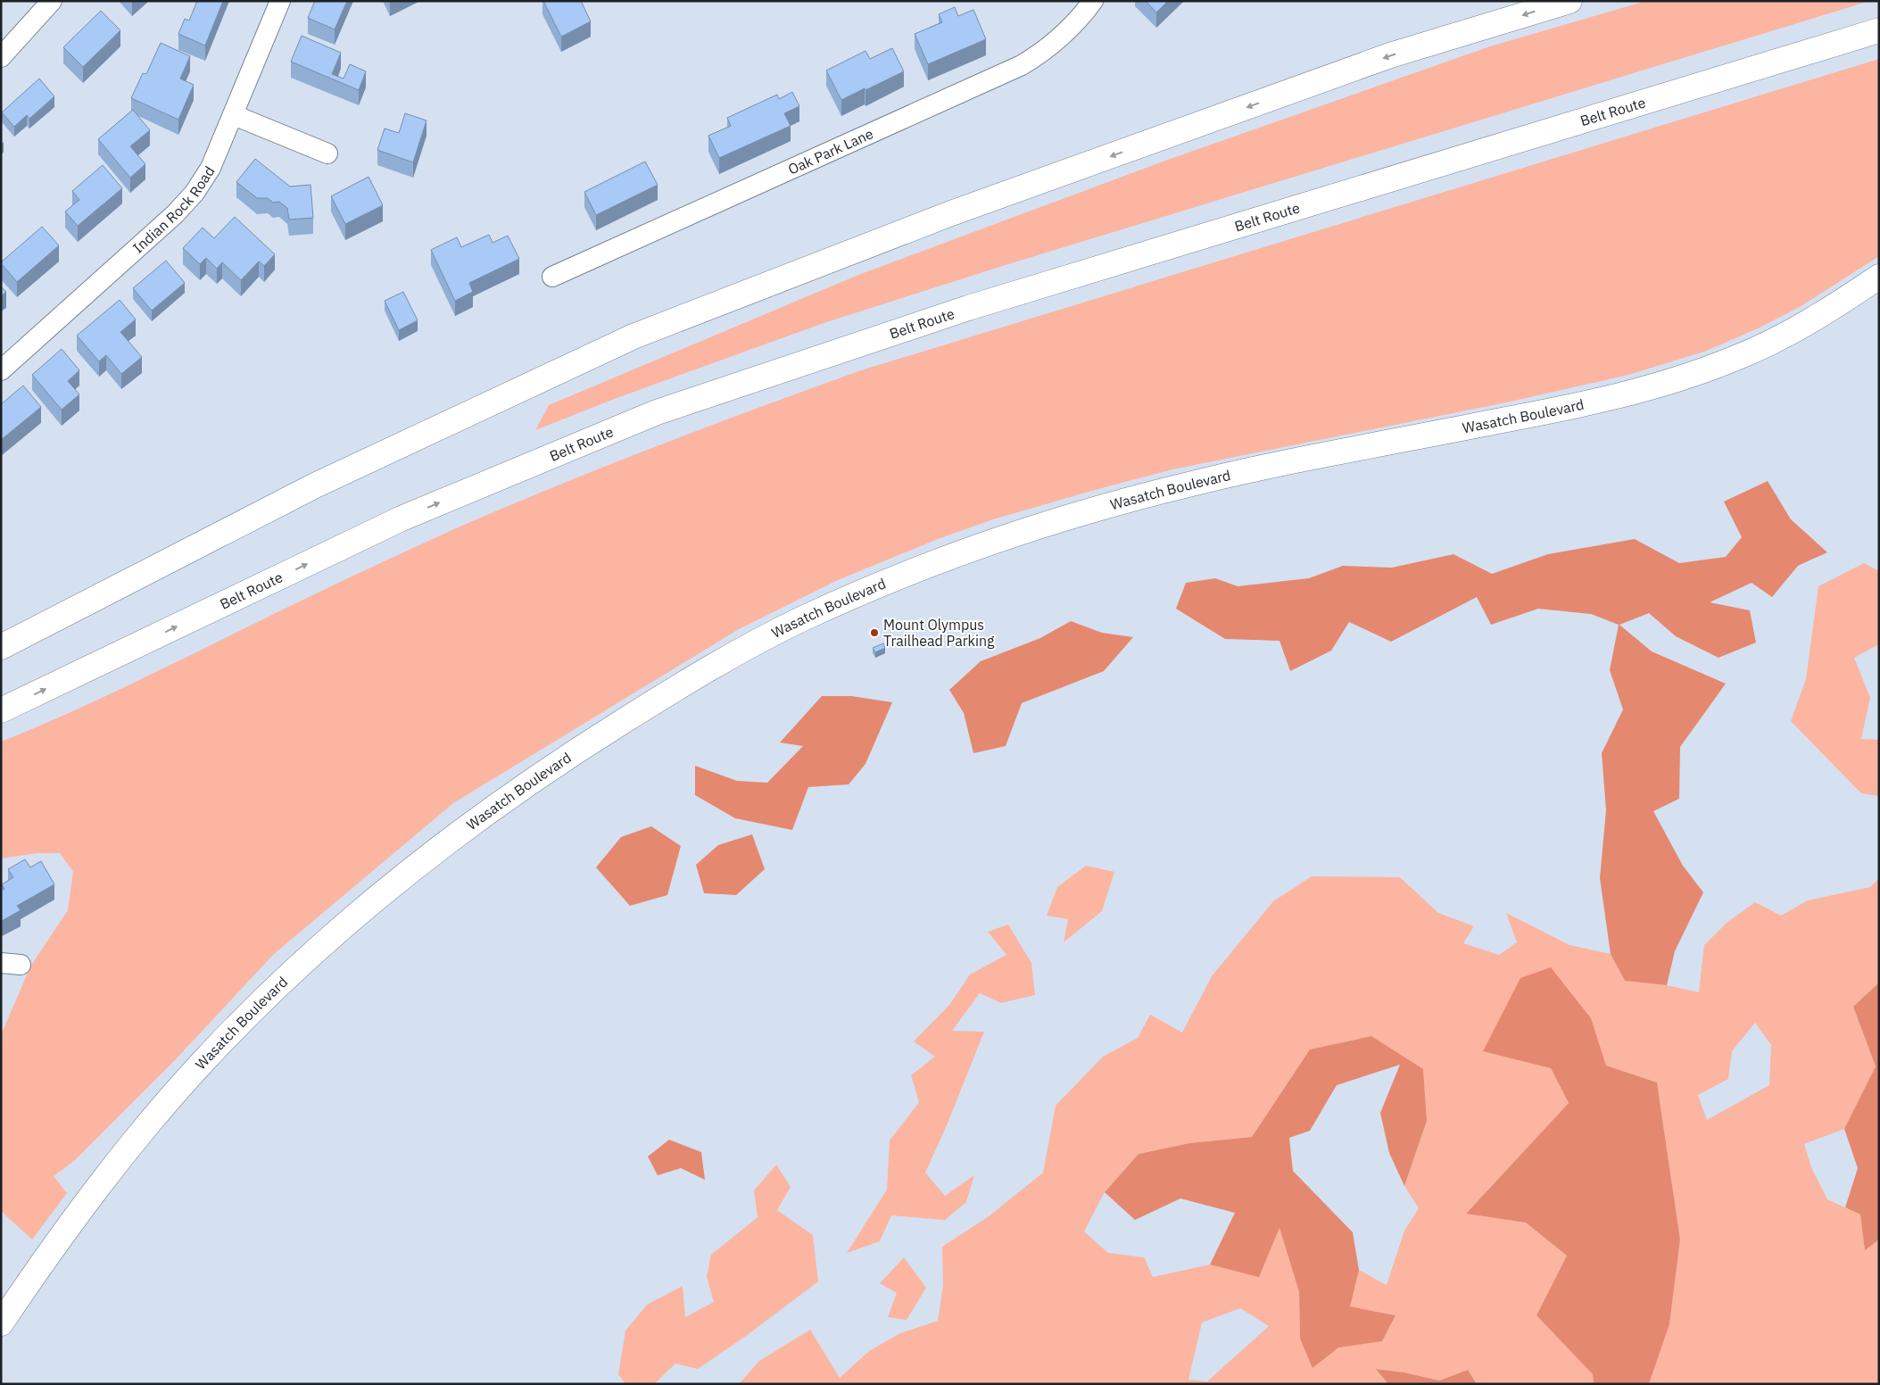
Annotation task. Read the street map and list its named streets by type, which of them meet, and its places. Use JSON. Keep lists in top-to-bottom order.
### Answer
{
  "streets": {
    "main road": ["Belt Route", "Wasatch Boulevard"],
    "street": ["Oak Park Lane", "Indian Rock Road"]
  },
  "places": ["Mount Olympus Trailhead Parking"]
}
